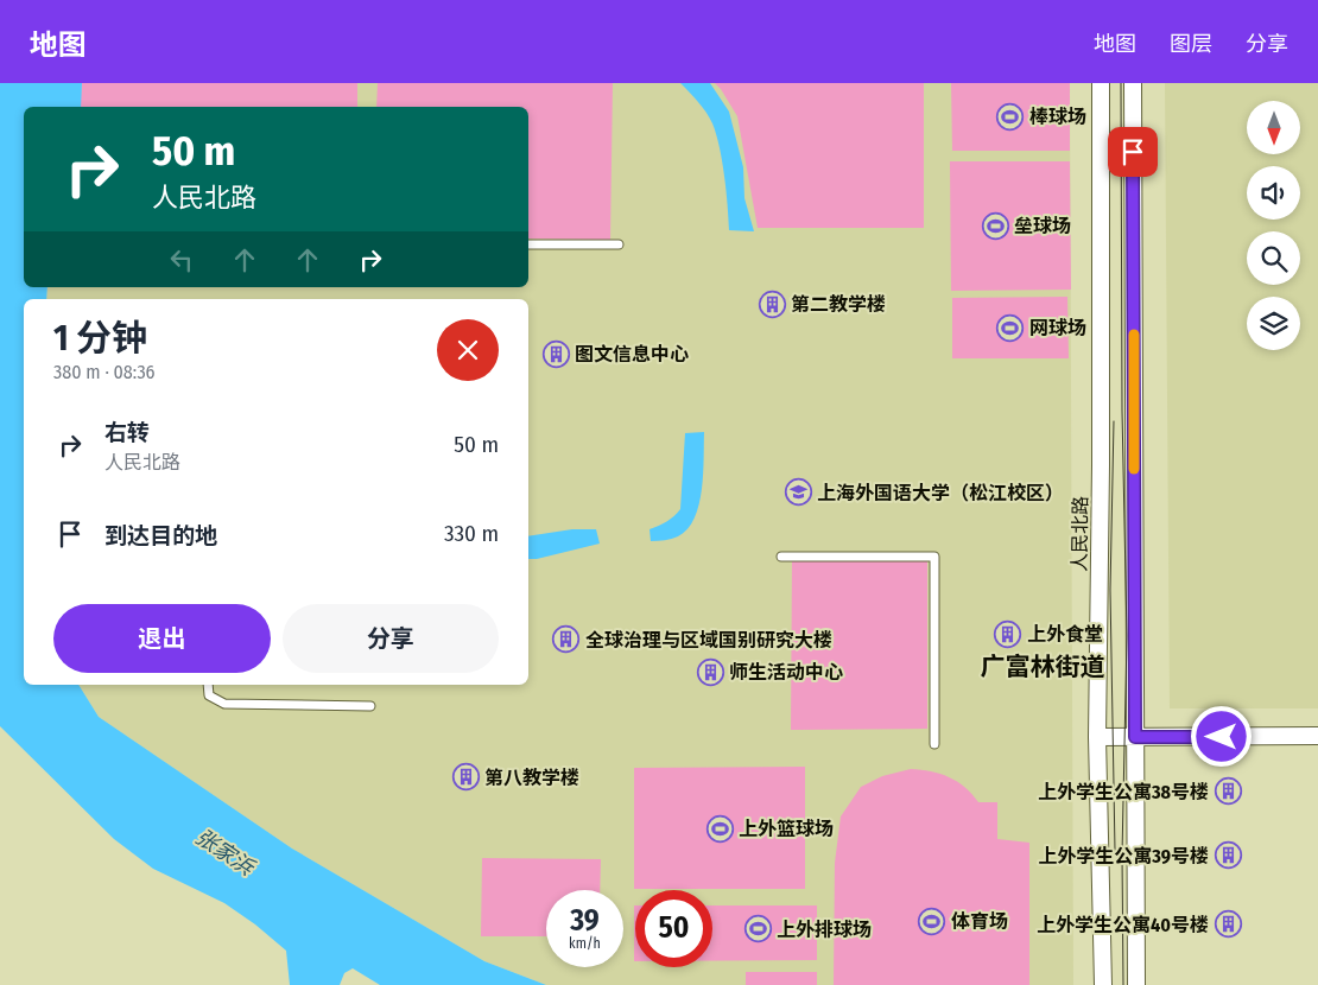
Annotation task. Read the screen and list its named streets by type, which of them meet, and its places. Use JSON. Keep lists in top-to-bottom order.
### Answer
{
  "streets": {
    "main road": ["人民北路"]
  },
  "districts": ["广富林街道"],
  "water": ["张家浜"],
  "places": {
    "sports": [
      "棒球场",
      "垒球场",
      "网球场",
      "上外篮球场",
      "体育场",
      "上外排球场"
    ],
    "building": [
      "第二教学楼",
      "图文信息中心",
      "上外食堂",
      "全球治理与区域国别研究大楼",
      "师生活动中心",
      "第八教学楼",
      "上外学生公寓38号楼",
      "上外学生公寓39号楼",
      "上外学生公寓40号楼"
    ],
    "school or university": ["上海外国语大学（松江校区）"]
  },
  "north": "bottom",
  "page": {
    "header": "地图",
    "nav": ["地图", "图层", "分享"],
    "turn": ["50 m", "人民北路"],
    "heading": ["1 分钟", "380 m · 08:36"],
    "list": [
      {
        "name": "右转",
        "note": "人民北路",
        "value": "50 m"
      },
      {
        "name": "到达目的地",
        "value": "330 m"
      }
    ],
    "buttons": ["退出", "分享"],
    "speed": "39 km/h",
    "limit": "50"
  }
}
